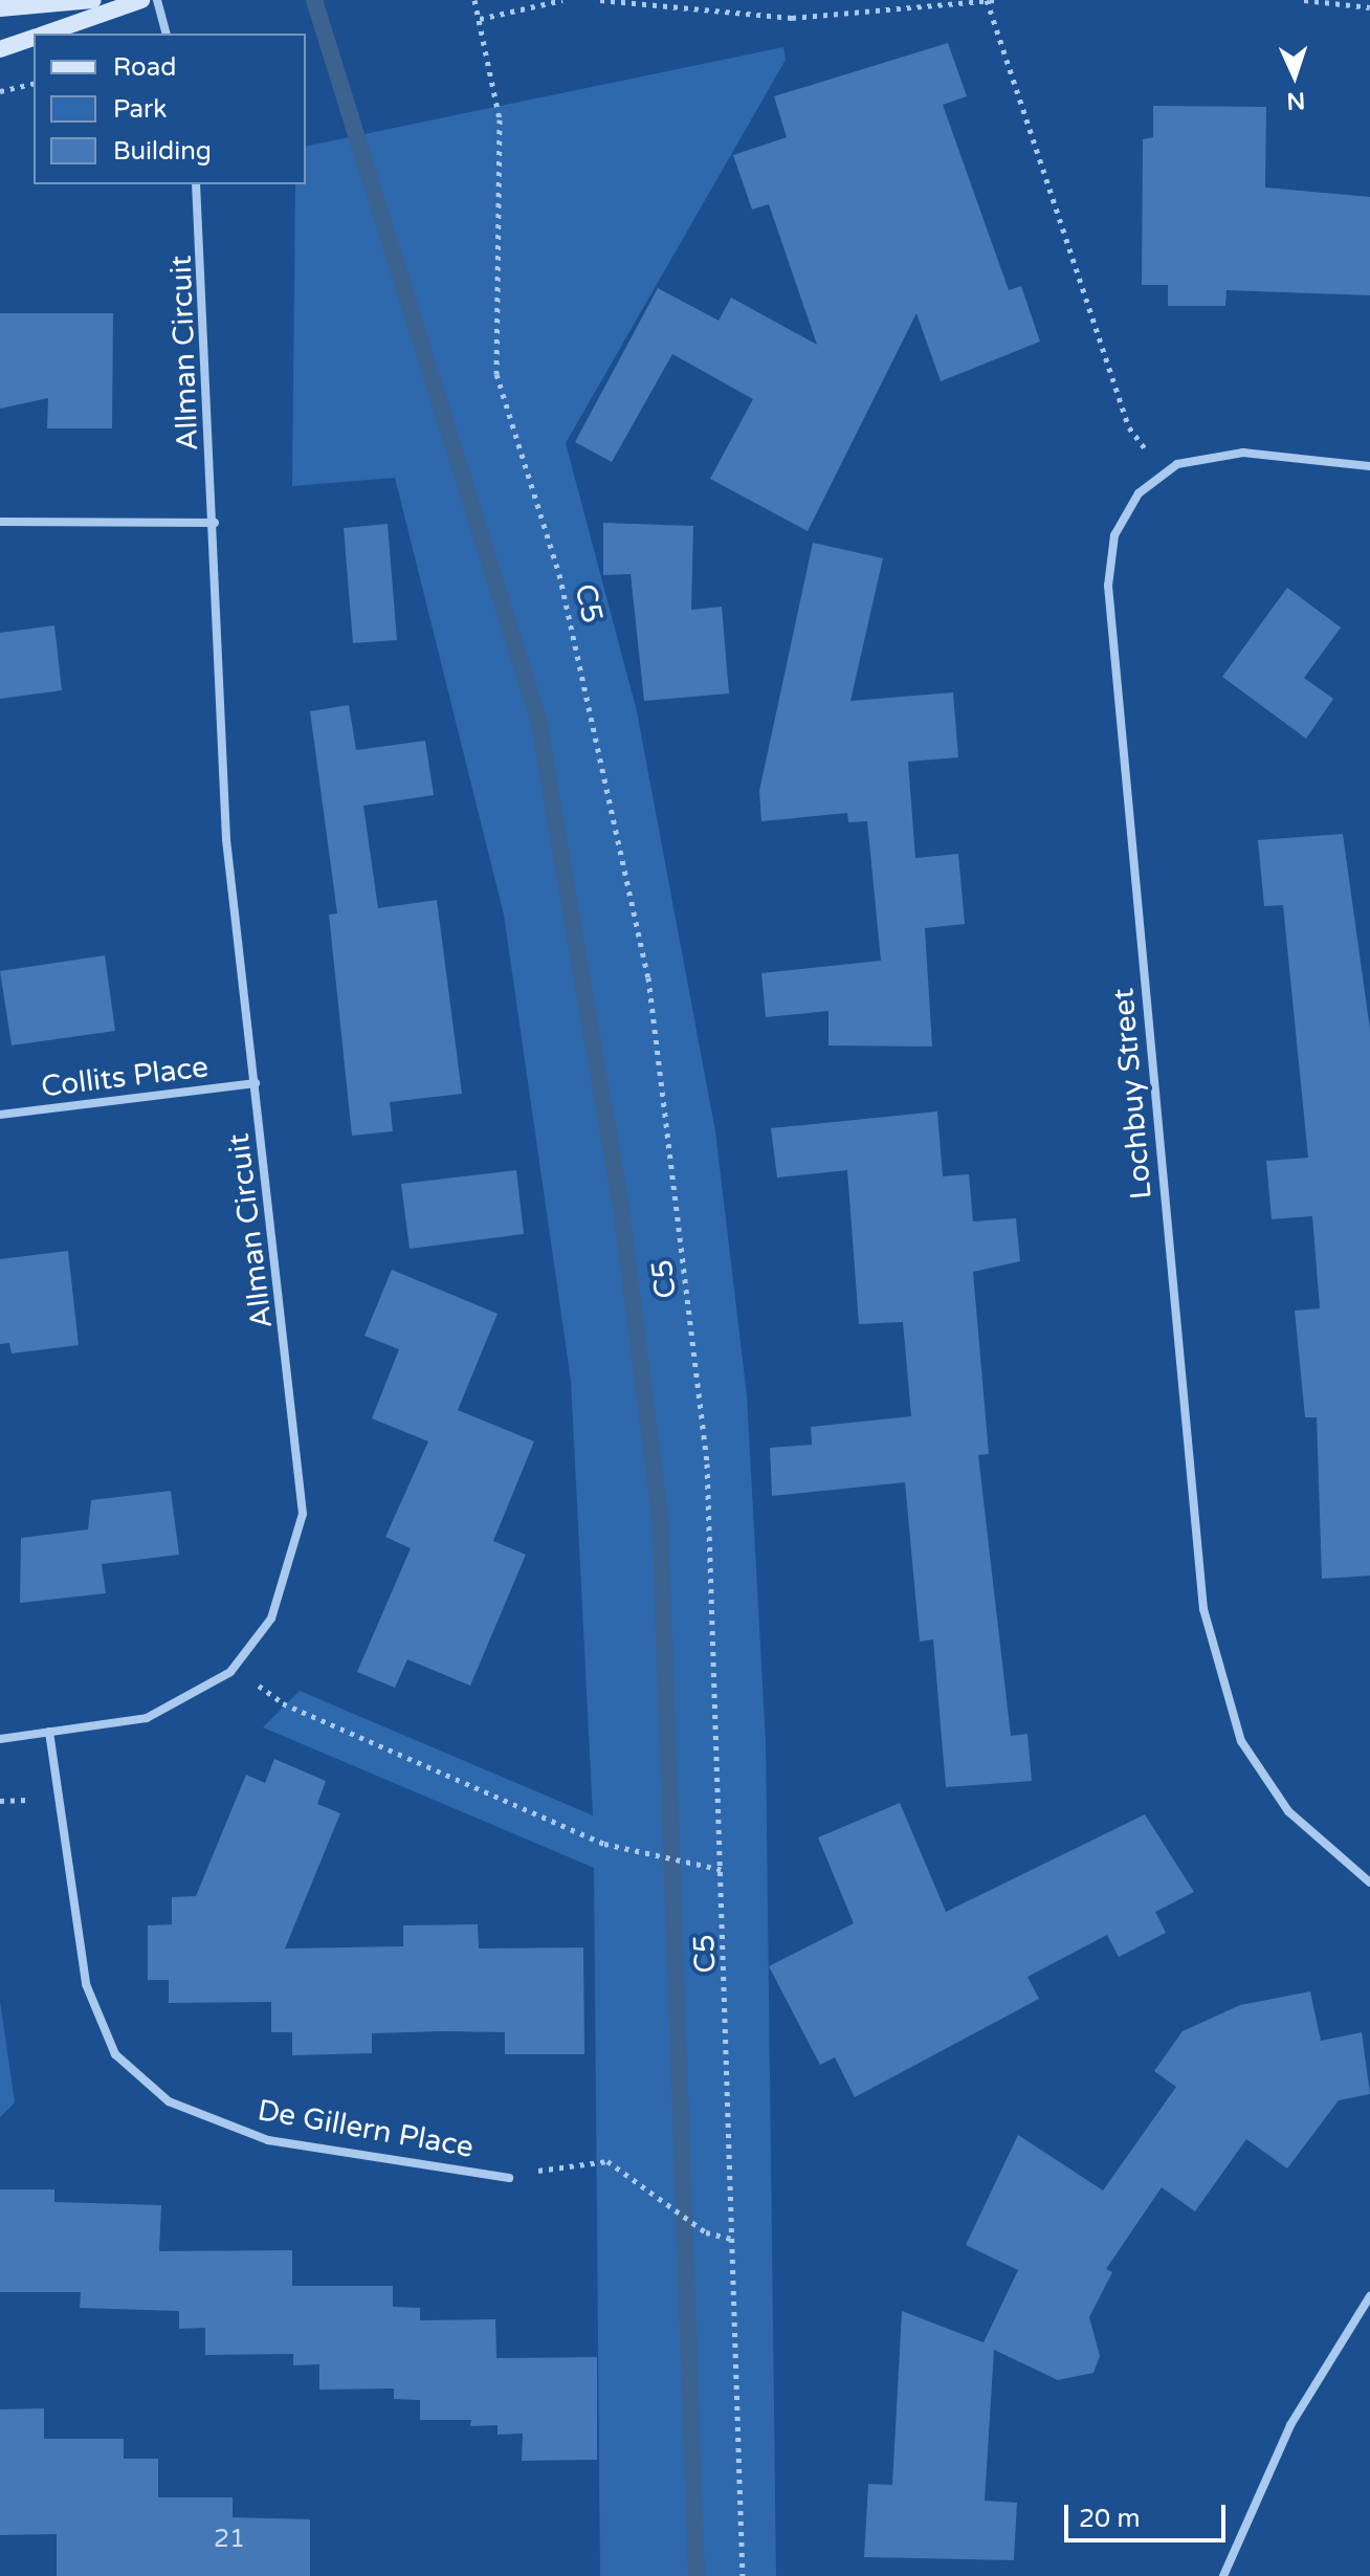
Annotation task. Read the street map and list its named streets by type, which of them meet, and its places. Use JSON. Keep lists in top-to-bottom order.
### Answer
{
  "streets": {
    "street": [
      "Allman Circuit",
      "Collits Place",
      "Lochbuy Street",
      "De Gillern Place"
    ],
    "path": ["C5"]
  },
  "crossings": [
    ["Allman Circuit", "Collits Place"],
    ["Allman Circuit", "De Gillern Place"]
  ],
  "house_numbers": ["21"],
  "legend": ["Road", "Park", "Building"],
  "scale_bar": "20 m",
  "north": "bottom"
}
